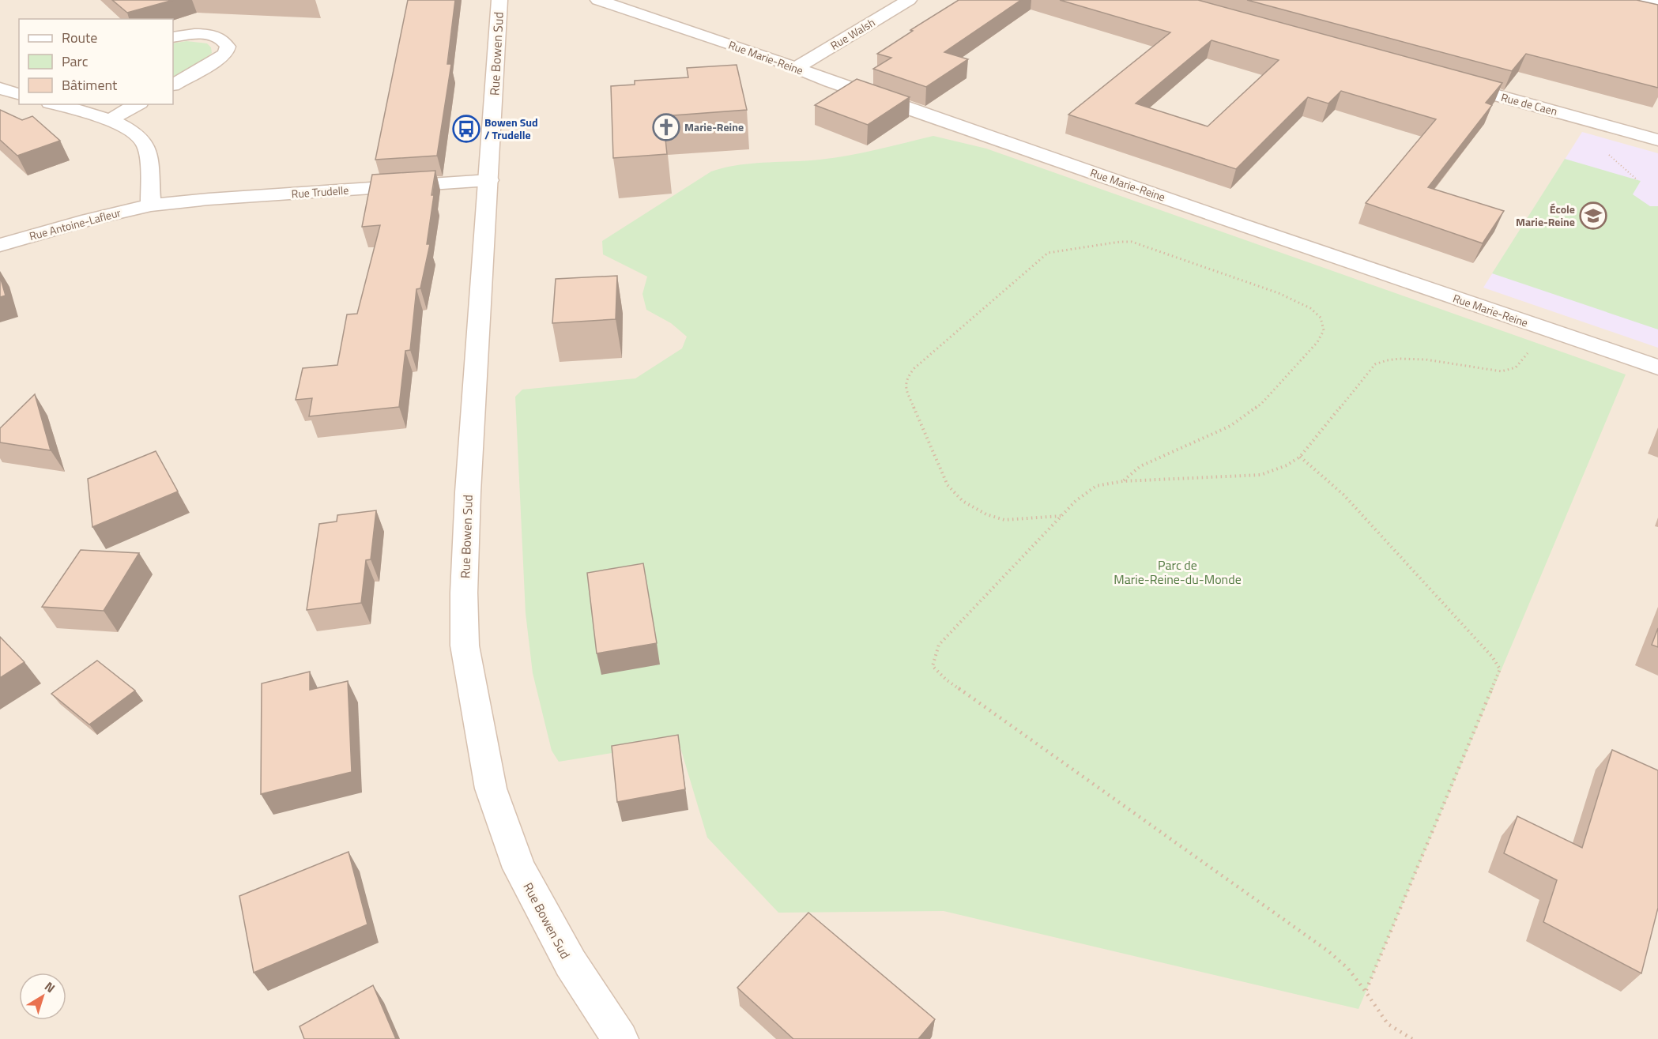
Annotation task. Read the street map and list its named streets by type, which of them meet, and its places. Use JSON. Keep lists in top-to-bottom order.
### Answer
{
  "streets": {
    "street": [
      "Rue Walsh",
      "Rue Bowen Sud",
      "Rue Marie-Reine",
      "Rue de Caen",
      "Rue Trudelle",
      "Rue Antoine-Lafleur"
    ]
  },
  "crossings": [
    ["Rue Walsh", "Rue Marie-Reine"],
    ["Rue Bowen Sud", "Rue Trudelle"],
    ["Rue Trudelle", "Rue Antoine-Lafleur"]
  ],
  "parks": ["Parc de Marie-Reine-du-Monde"],
  "places": {
    "church": ["Marie-Reine"],
    "bus stop": ["Bowen Sud / Trudelle"],
    "school or university": ["École Marie-Reine"]
  },
  "legend": ["Route", "Parc", "Bâtiment"],
  "north": "top right"
}
